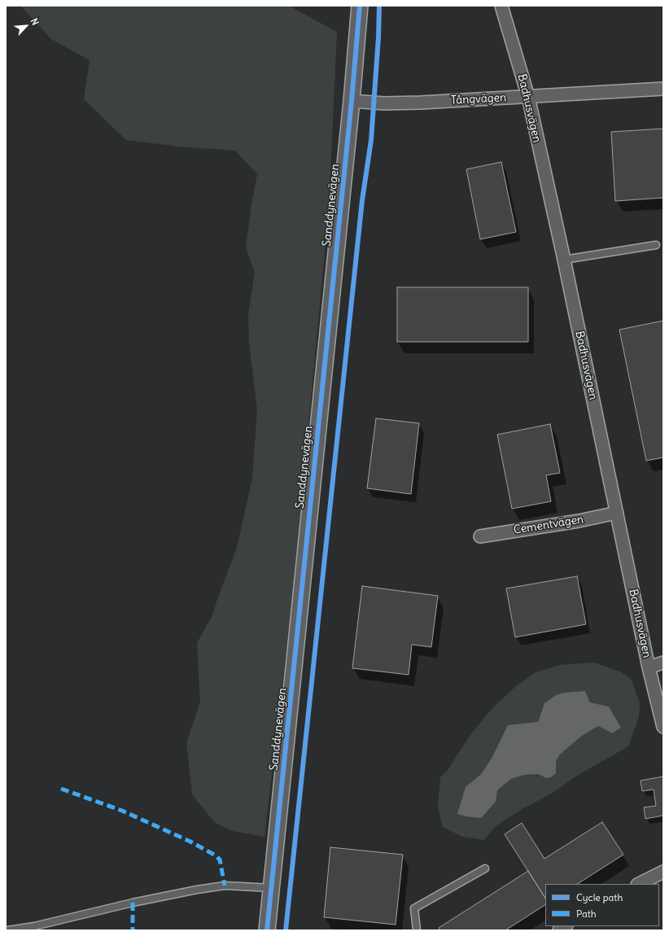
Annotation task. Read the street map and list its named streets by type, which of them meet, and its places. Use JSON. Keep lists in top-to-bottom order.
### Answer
{
  "streets": {
    "street": [
      "Tångvägen",
      "Badhusvägen",
      "Sanddynevägen",
      "Cementvägen"
    ]
  },
  "crossings": [
    ["Tångvägen", "Badhusvägen"],
    ["Tångvägen", "Sanddynevägen"],
    ["Badhusvägen", "Cementvägen"]
  ],
  "legend": ["Cycle path", "Path"],
  "north": "top right"
}
